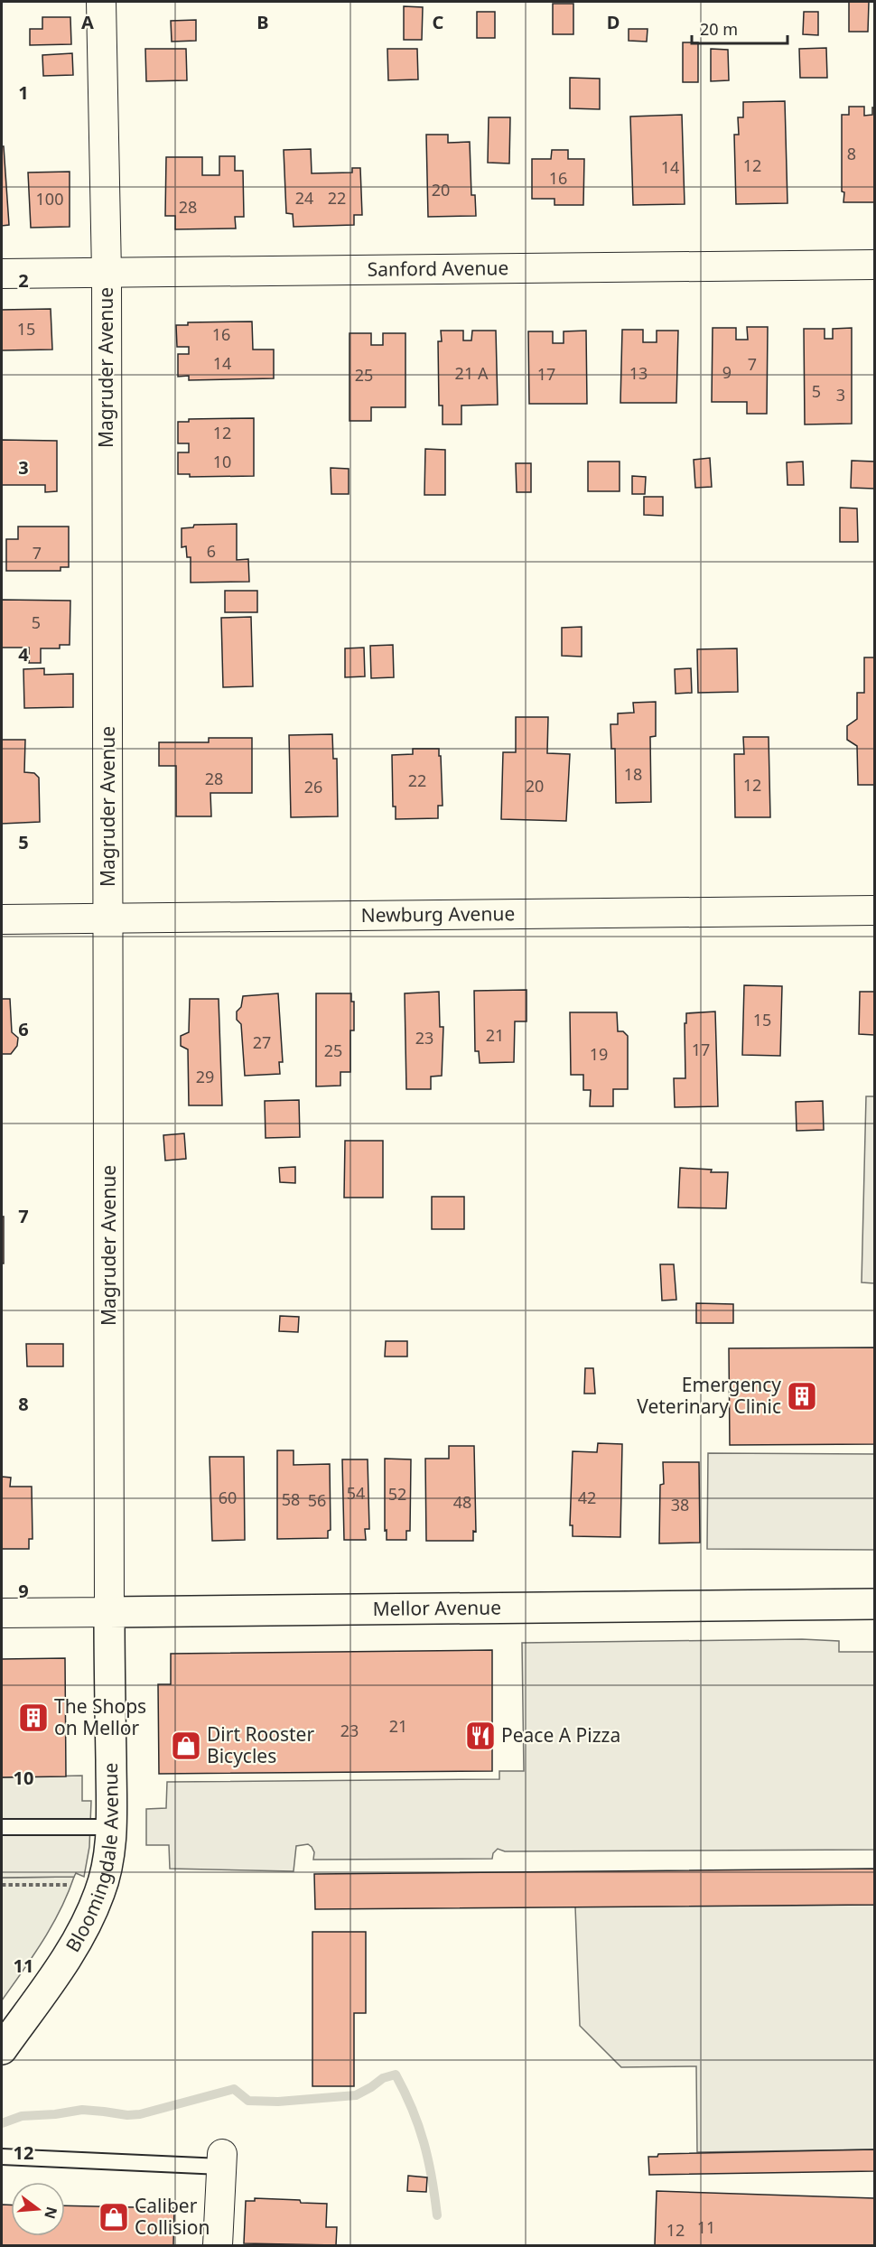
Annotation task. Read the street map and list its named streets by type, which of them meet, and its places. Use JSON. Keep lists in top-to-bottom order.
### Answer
{
  "streets": {
    "street": [
      "Sanford Avenue",
      "Magruder Avenue",
      "Newburg Avenue",
      "Mellor Avenue",
      "Bloomingdale Avenue"
    ]
  },
  "crossings": [
    ["Sanford Avenue", "Magruder Avenue"],
    ["Magruder Avenue", "Newburg Avenue"],
    ["Magruder Avenue", "Mellor Avenue"],
    ["Magruder Avenue", "Bloomingdale Avenue"],
    ["Mellor Avenue", "Bloomingdale Avenue"]
  ],
  "places": {
    "building": ["Emergency Veterinary Clinic", "The Shops on Mellor"],
    "restaurant": ["Peace A Pizza"],
    "shop": ["Dirt Rooster Bicycles", "Caliber Collision"]
  },
  "house_numbers": [
    "8",
    "12",
    "14",
    "16",
    "20",
    "24",
    "22",
    "100",
    "28",
    "15",
    "16",
    "14",
    "7",
    "9",
    "21 A",
    "13",
    "17",
    "25",
    "5",
    "3",
    "12",
    "10",
    "6",
    "7",
    "5",
    "18",
    "28",
    "22",
    "12",
    "20",
    "26",
    "15",
    "21",
    "23",
    "27",
    "17",
    "25",
    "19",
    "29",
    "54",
    "52",
    "60",
    "42",
    "58",
    "56",
    "48",
    "38",
    "21",
    "23",
    "11",
    "12"
  ],
  "scale_bar": "20 m",
  "north": "right",
  "grid": {
    "columns": [
      "A",
      "B",
      "C",
      "D"
    ],
    "rows": [
      "1",
      "2",
      "3",
      "4",
      "5",
      "6",
      "7",
      "8",
      "9",
      "10",
      "11",
      "12"
    ]
  }
}
